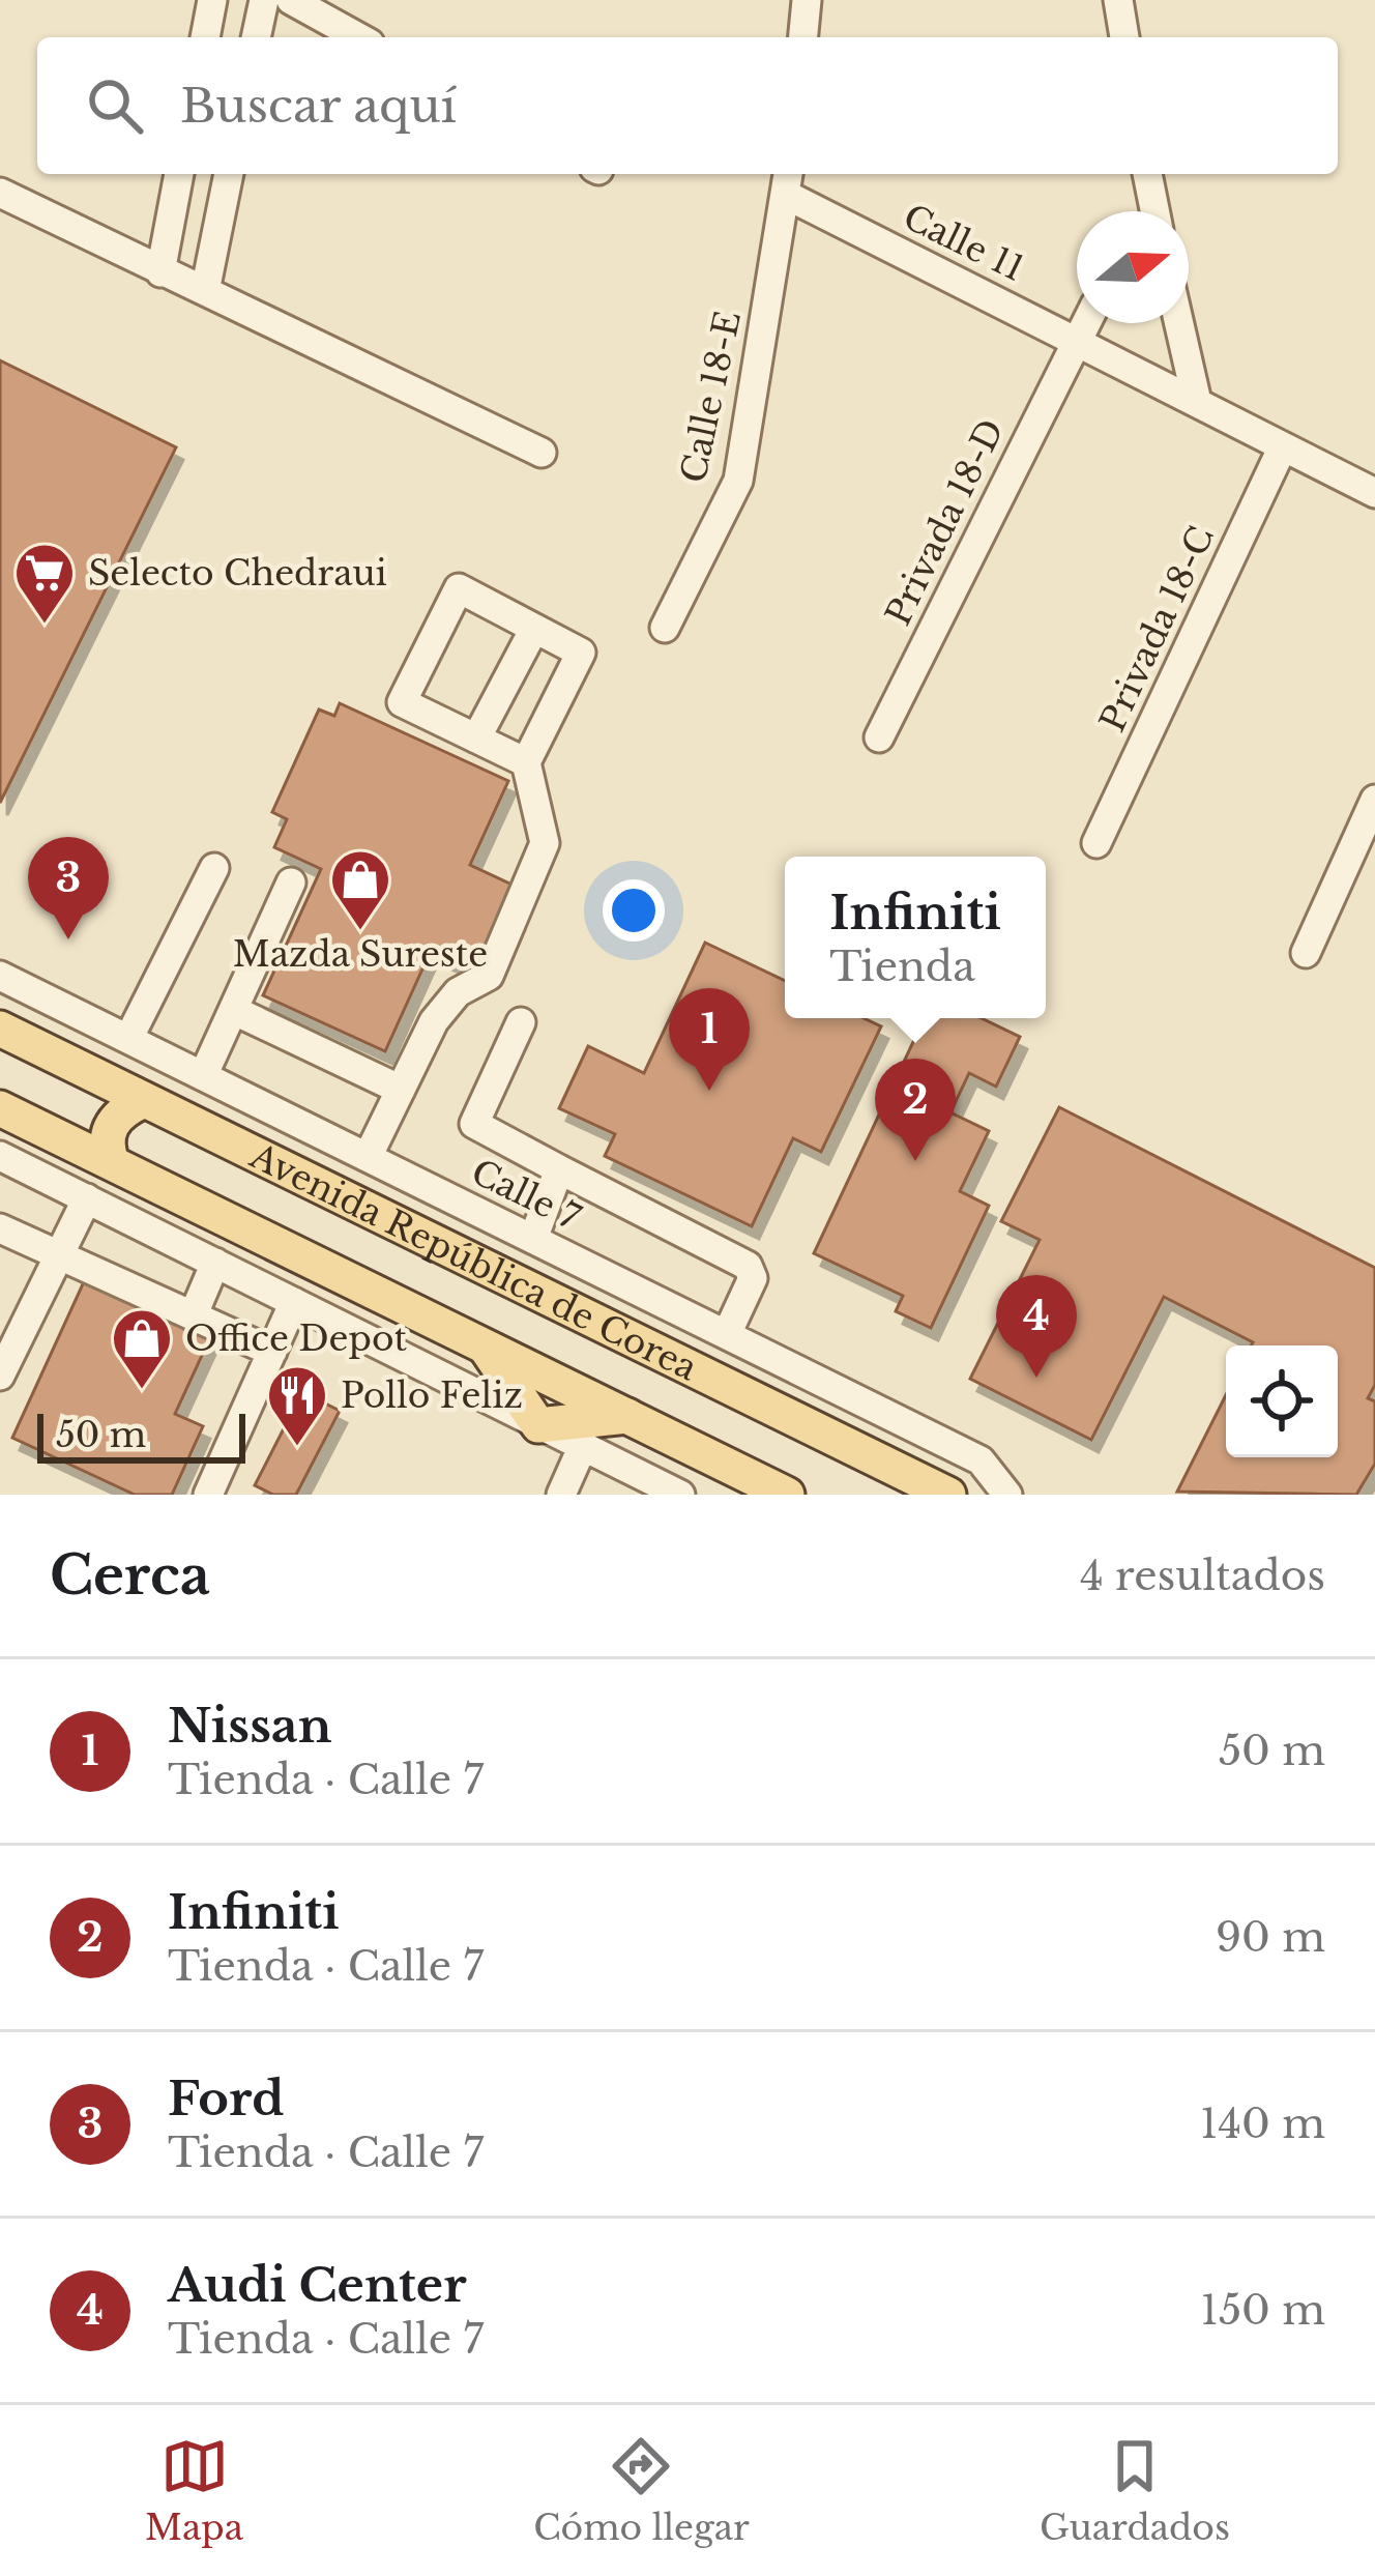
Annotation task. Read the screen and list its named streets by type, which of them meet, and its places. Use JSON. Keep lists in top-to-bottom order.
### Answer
{
  "streets": {
    "main road": ["Avenida República de Corea"],
    "street": [
      "Calle 11",
      "Calle 18-E",
      "Privada 18-D",
      "Privada 18-C",
      "Calle 7"
    ]
  },
  "crossings": [
    ["Calle 11", "Calle 18-E"],
    ["Calle 11", "Privada 18-D"],
    ["Calle 11", "Privada 18-C"]
  ],
  "places": {
    "supermarket": ["Selecto Chedraui"],
    "shop": ["Mazda Sureste", "Office Depot"],
    "restaurant": ["Pollo Feliz"]
  },
  "scale_bar": "50 m",
  "north": "right",
  "page": {
    "search": "Buscar aquí",
    "pins": [
      "3",
      "1",
      "2",
      "4"
    ],
    "popup": ["Infiniti", "Tienda"],
    "scale": "50 m",
    "heading": ["Cerca", "4 resultados"],
    "list": [
      {
        "mark": "1",
        "name": "Nissan",
        "note": "Tienda · Calle 7",
        "value": "50 m"
      },
      {
        "mark": "2",
        "name": "Infiniti",
        "note": "Tienda · Calle 7",
        "value": "90 m"
      },
      {
        "mark": "3",
        "name": "Ford",
        "note": "Tienda · Calle 7",
        "value": "140 m"
      },
      {
        "mark": "4",
        "name": "Audi Center",
        "note": "Tienda · Calle 7",
        "value": "150 m"
      }
    ],
    "nav": ["Mapa", "Cómo llegar", "Guardados"]
  }
}
